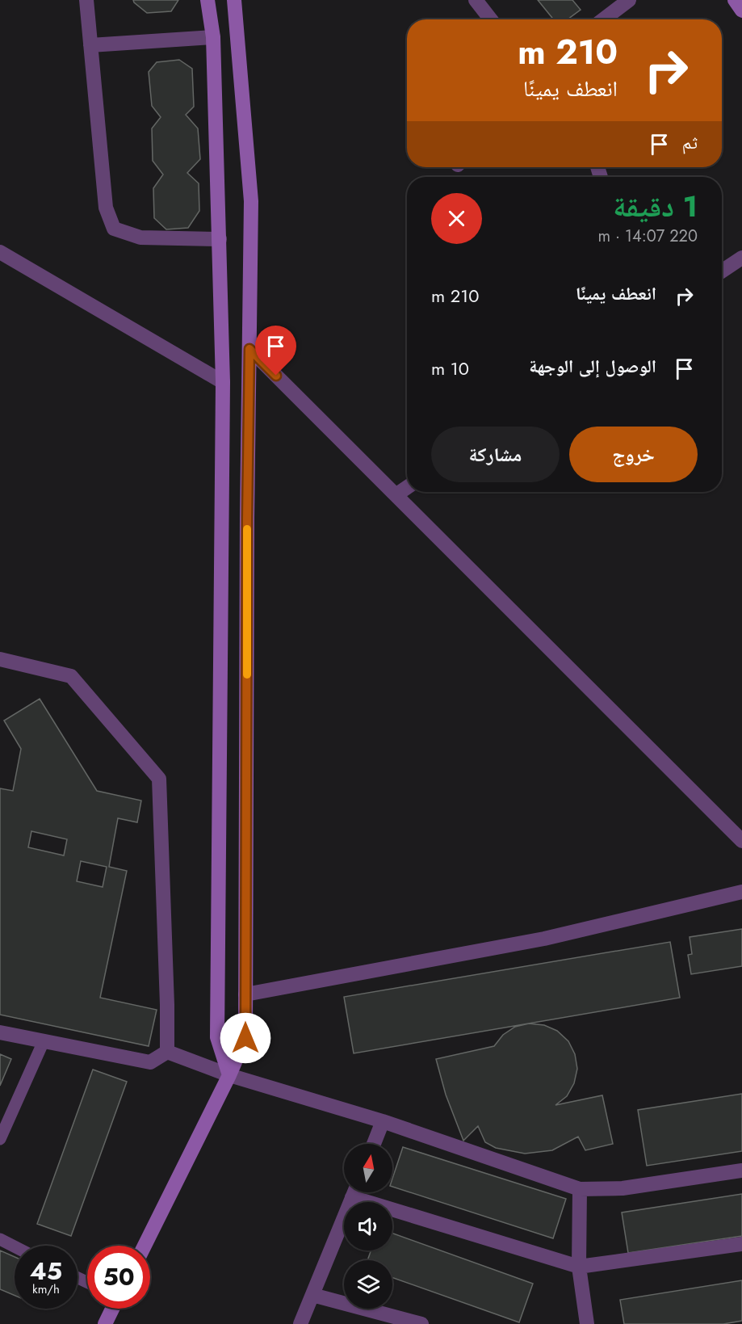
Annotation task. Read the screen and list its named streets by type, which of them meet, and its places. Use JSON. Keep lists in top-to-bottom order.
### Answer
{
  "north": "top",
  "page": {
    "turn": ["210 m", "انعطف يمينًا"],
    "then": "ثم",
    "heading": ["1 دقيقة", "220 m · 14:07"],
    "list": [
      {
        "name": "انعطف يمينًا",
        "value": "210 m"
      },
      {
        "name": "الوصول إلى الوجهة",
        "value": "10 m"
      }
    ],
    "buttons": ["خروج", "مشاركة"],
    "speed": "45 km/h",
    "limit": "50"
  }
}
